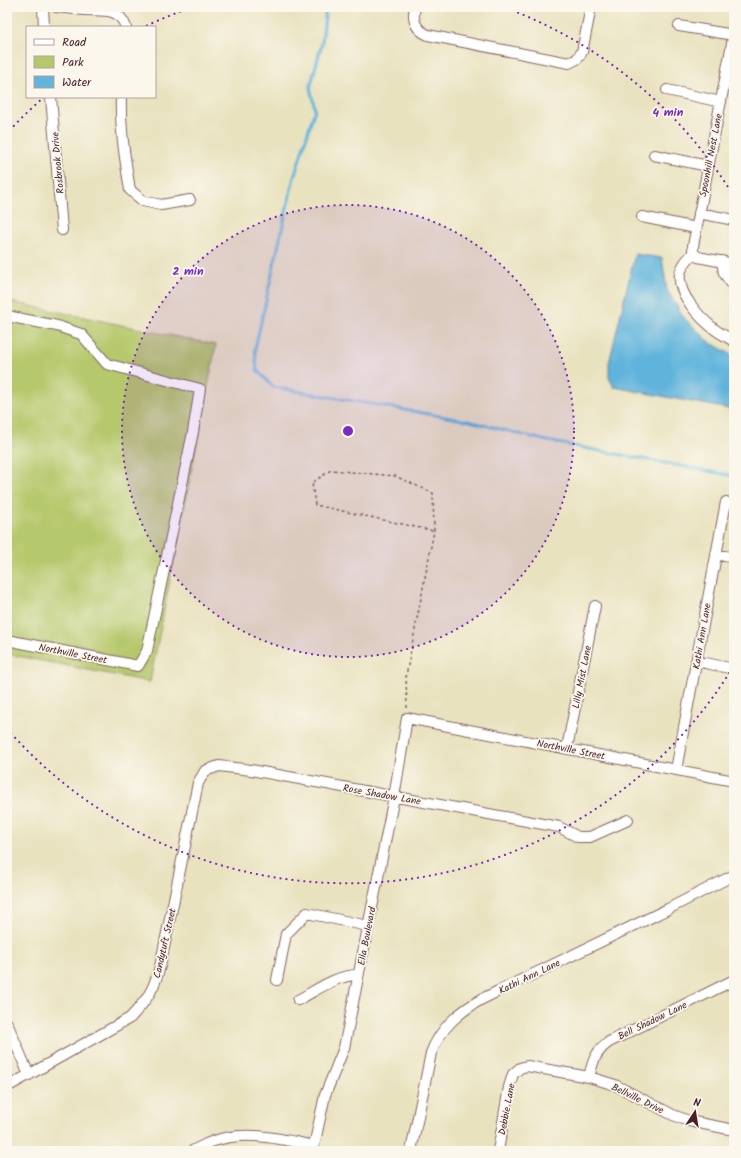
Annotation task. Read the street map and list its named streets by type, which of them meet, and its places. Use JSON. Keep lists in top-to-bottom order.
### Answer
{
  "streets": {
    "street": [
      "Spoonhill Nest Lane",
      "Rosbrook Drive",
      "Kathi Ann Lane",
      "Northville Street",
      "Lilly Mist Lane",
      "Rose Shadow Lane",
      "Ella Boulevard",
      "Candytuft Street",
      "Bell Shadow Lane",
      "Bellville Drive",
      "Debbie Lane"
    ]
  },
  "crossings": [
    ["Kathi Ann Lane", "Northville Street"],
    ["Northville Street", "Lilly Mist Lane"],
    ["Northville Street", "Ella Boulevard"],
    ["Rose Shadow Lane", "Ella Boulevard"],
    ["Rose Shadow Lane", "Candytuft Street"],
    ["Bell Shadow Lane", "Bellville Drive"],
    ["Bell Shadow Lane", "Debbie Lane"],
    ["Bellville Drive", "Debbie Lane"]
  ],
  "legend": ["Road", "Park", "Water"],
  "north": "top",
  "rings": ["4 min", "2 min"]
}
